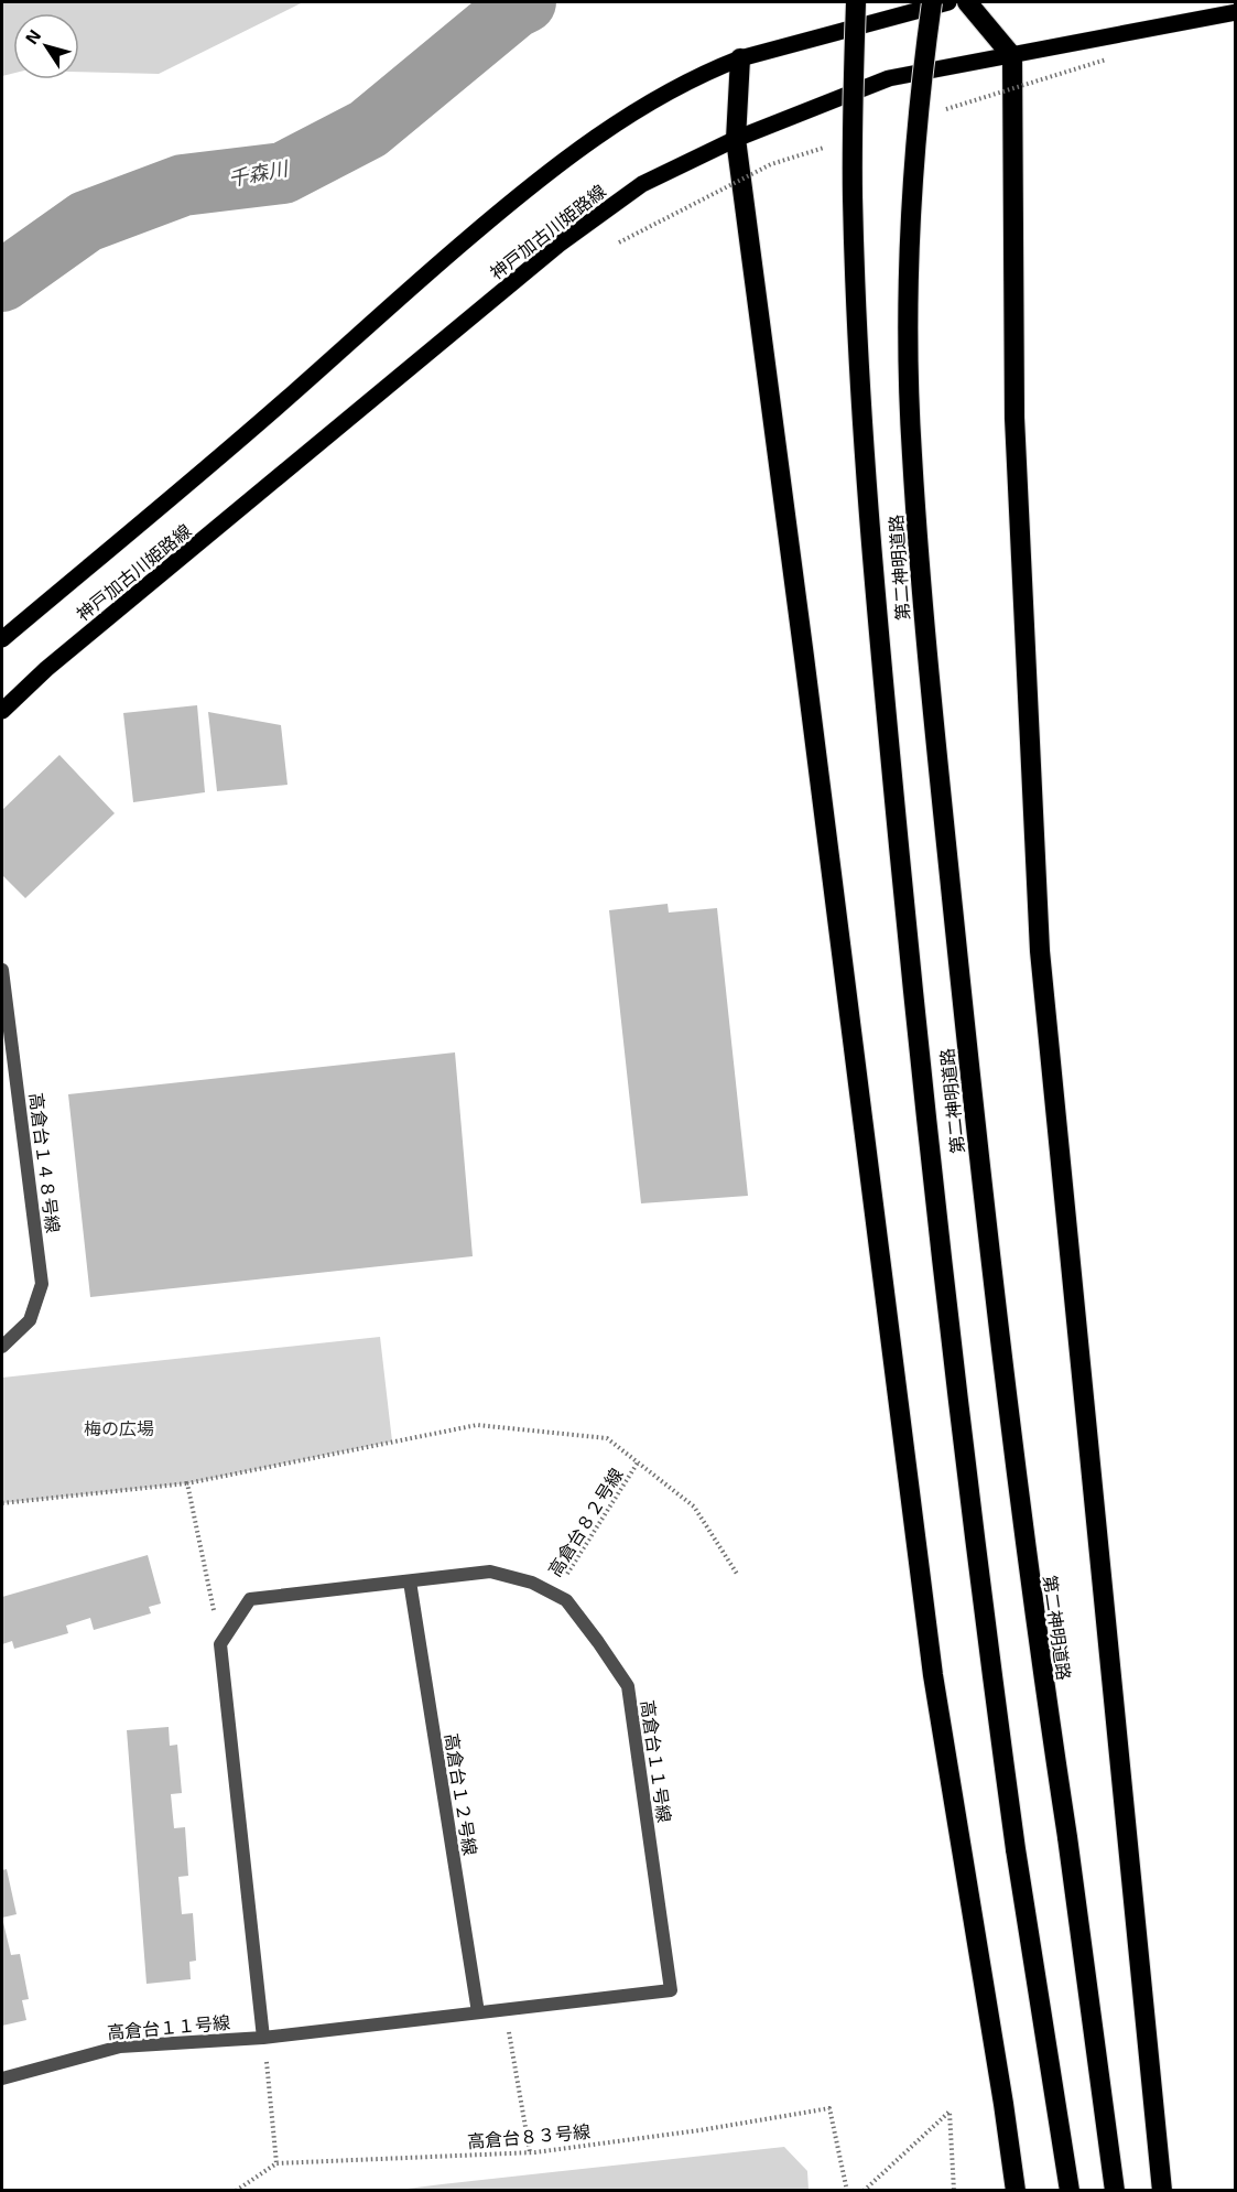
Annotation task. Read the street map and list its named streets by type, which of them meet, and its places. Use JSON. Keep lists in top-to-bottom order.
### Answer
{
  "streets": {
    "highway": ["第二神明道路"],
    "main road": ["神戸加古川姫路線"],
    "street": ["高倉台１４８号線", "高倉台１１号線", "高倉台１２号線"],
    "path": ["高倉台８２号線", "高倉台８３号線"]
  },
  "crossings": [
    ["高倉台８２号線", "高倉台１１号線"],
    ["高倉台１１号線", "高倉台１２号線"]
  ],
  "water": ["千森川"],
  "parks": ["梅の広場"],
  "north": "top left"
}
